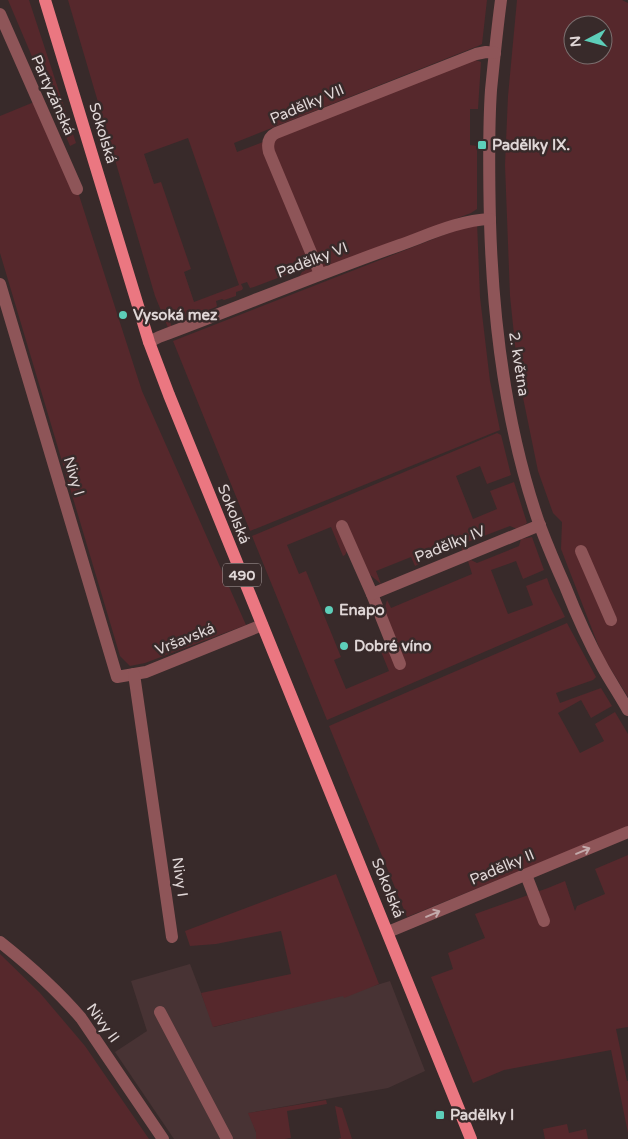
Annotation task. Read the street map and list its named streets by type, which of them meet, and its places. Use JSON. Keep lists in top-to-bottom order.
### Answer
{
  "streets": {
    "main road": ["Sokolská", "490"],
    "street": [
      "Partyzánská",
      "Padělky VII",
      "Padělky VI",
      "2. května",
      "Nivy I",
      "Padělky IV",
      "Vršavská",
      "Padělky II",
      "Nivy II"
    ]
  },
  "crossings": [
    ["Padělky VII", "Padělky VI"],
    ["Padělky VII", "2. května"],
    ["Sokolská", "Padělky VI"],
    ["Sokolská", "Vršavská"],
    ["Sokolská", "Padělky II"],
    ["Padělky VI", "2. května"],
    ["2. května", "Padělky IV"],
    ["Nivy I", "Vršavská"]
  ],
  "one_way": ["Padělky II"],
  "places": {
    "transit": ["Padělky IX.", "Padělky I"],
    "other": ["Vysoká mez", "Enapo", "Dobré víno"]
  },
  "north": "left"
}
